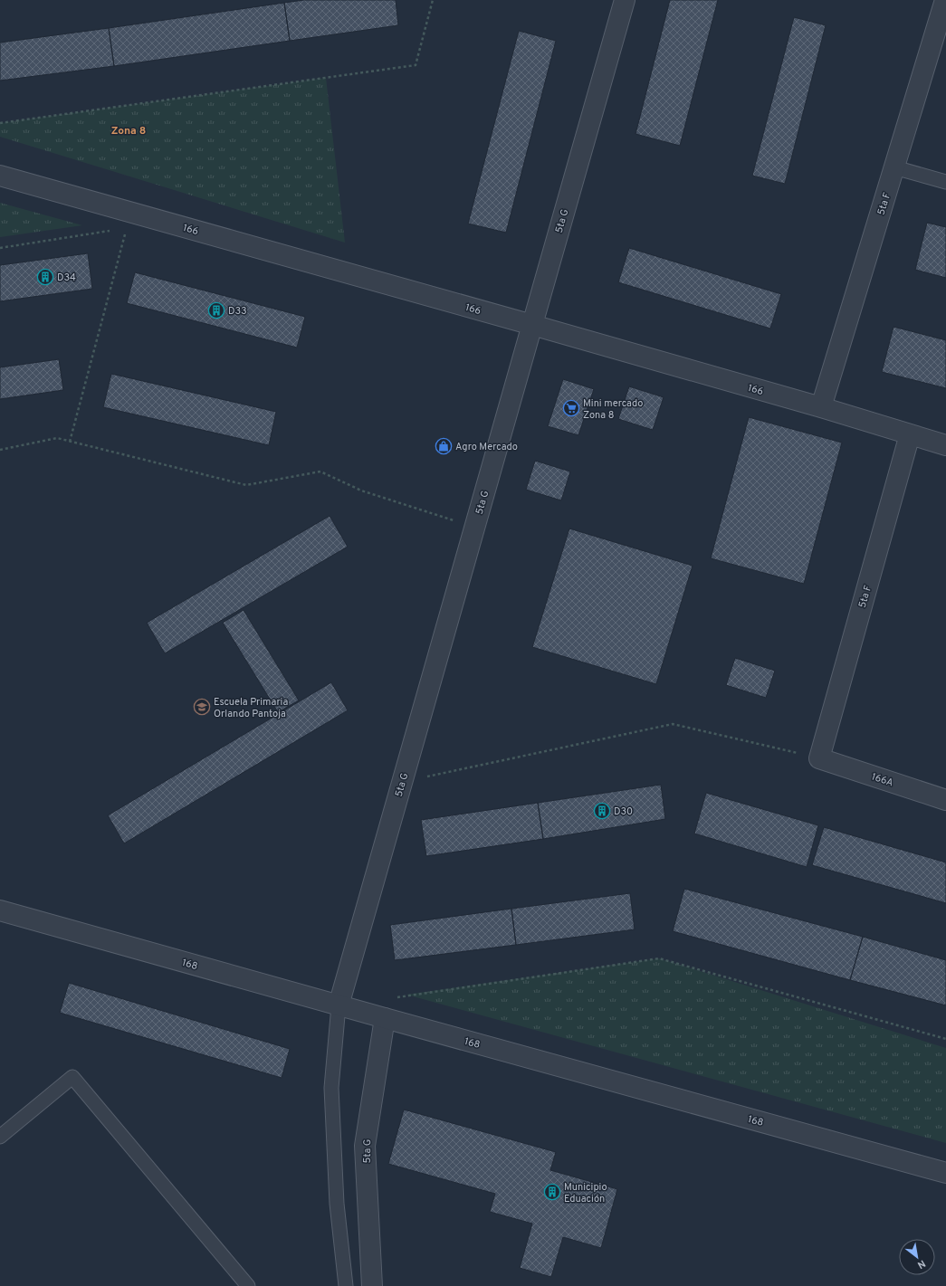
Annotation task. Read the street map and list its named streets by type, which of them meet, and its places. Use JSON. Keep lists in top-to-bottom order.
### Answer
{
  "streets": {
    "street": [
      "5ta F",
      "5ta G",
      "166",
      "166A",
      "168"
    ]
  },
  "crossings": [
    ["5ta F", "166"],
    ["5ta F", "166A"],
    ["5ta G", "166"],
    ["5ta G", "168"]
  ],
  "districts": ["Zona 8"],
  "places": {
    "building": [
      "D34",
      "D33",
      "D30",
      "Municipio Eduación"
    ],
    "supermarket": ["Mini mercado Zona 8"],
    "shop": ["Agro Mercado"],
    "school or university": ["Escuela Primaria Orlando Pantoja"]
  },
  "north": "bottom right"
}
